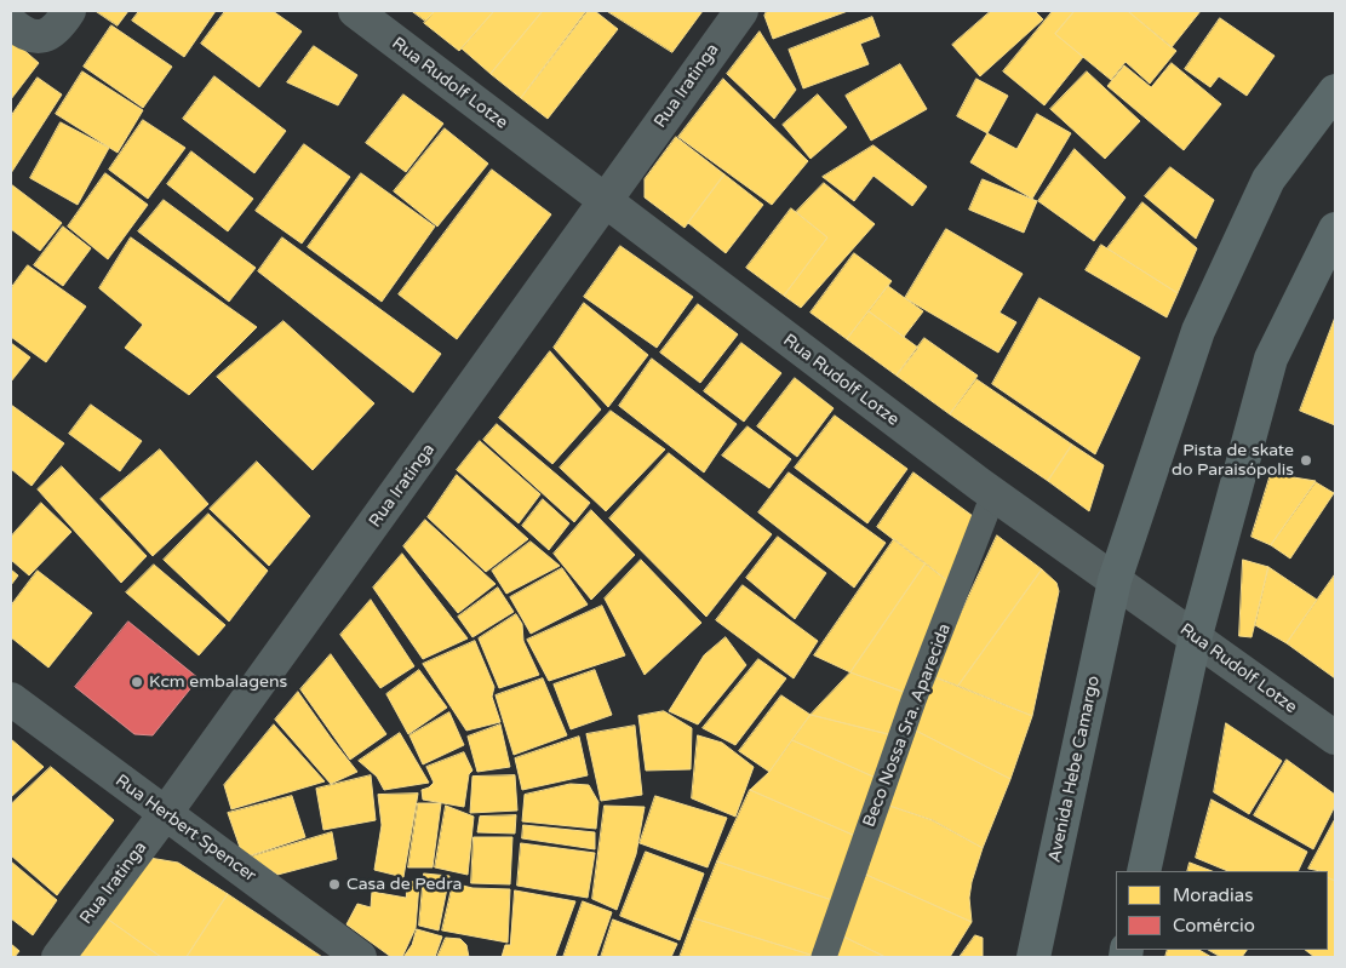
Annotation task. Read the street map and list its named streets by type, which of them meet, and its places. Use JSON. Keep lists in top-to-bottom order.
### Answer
{
  "streets": {
    "main road": ["Avenida Hebe Camargo"],
    "street": ["Rua Rudolf Lotze", "Rua Iratinga", "Rua Herbert Spencer"],
    "lane": ["Beco Nossa Sra. Aparecida"]
  },
  "crossings": [
    ["Rua Rudolf Lotze", "Rua Iratinga"],
    ["Rua Rudolf Lotze", "Beco Nossa Sra. Aparecida"],
    ["Rua Rudolf Lotze", "Avenida Hebe Camargo"],
    ["Rua Iratinga", "Rua Herbert Spencer"]
  ],
  "places": ["Pista de skate do Paraisópolis", "Kcm embalagens", "Casa de Pedra"],
  "legend": ["Moradias", "Comércio"]
}
